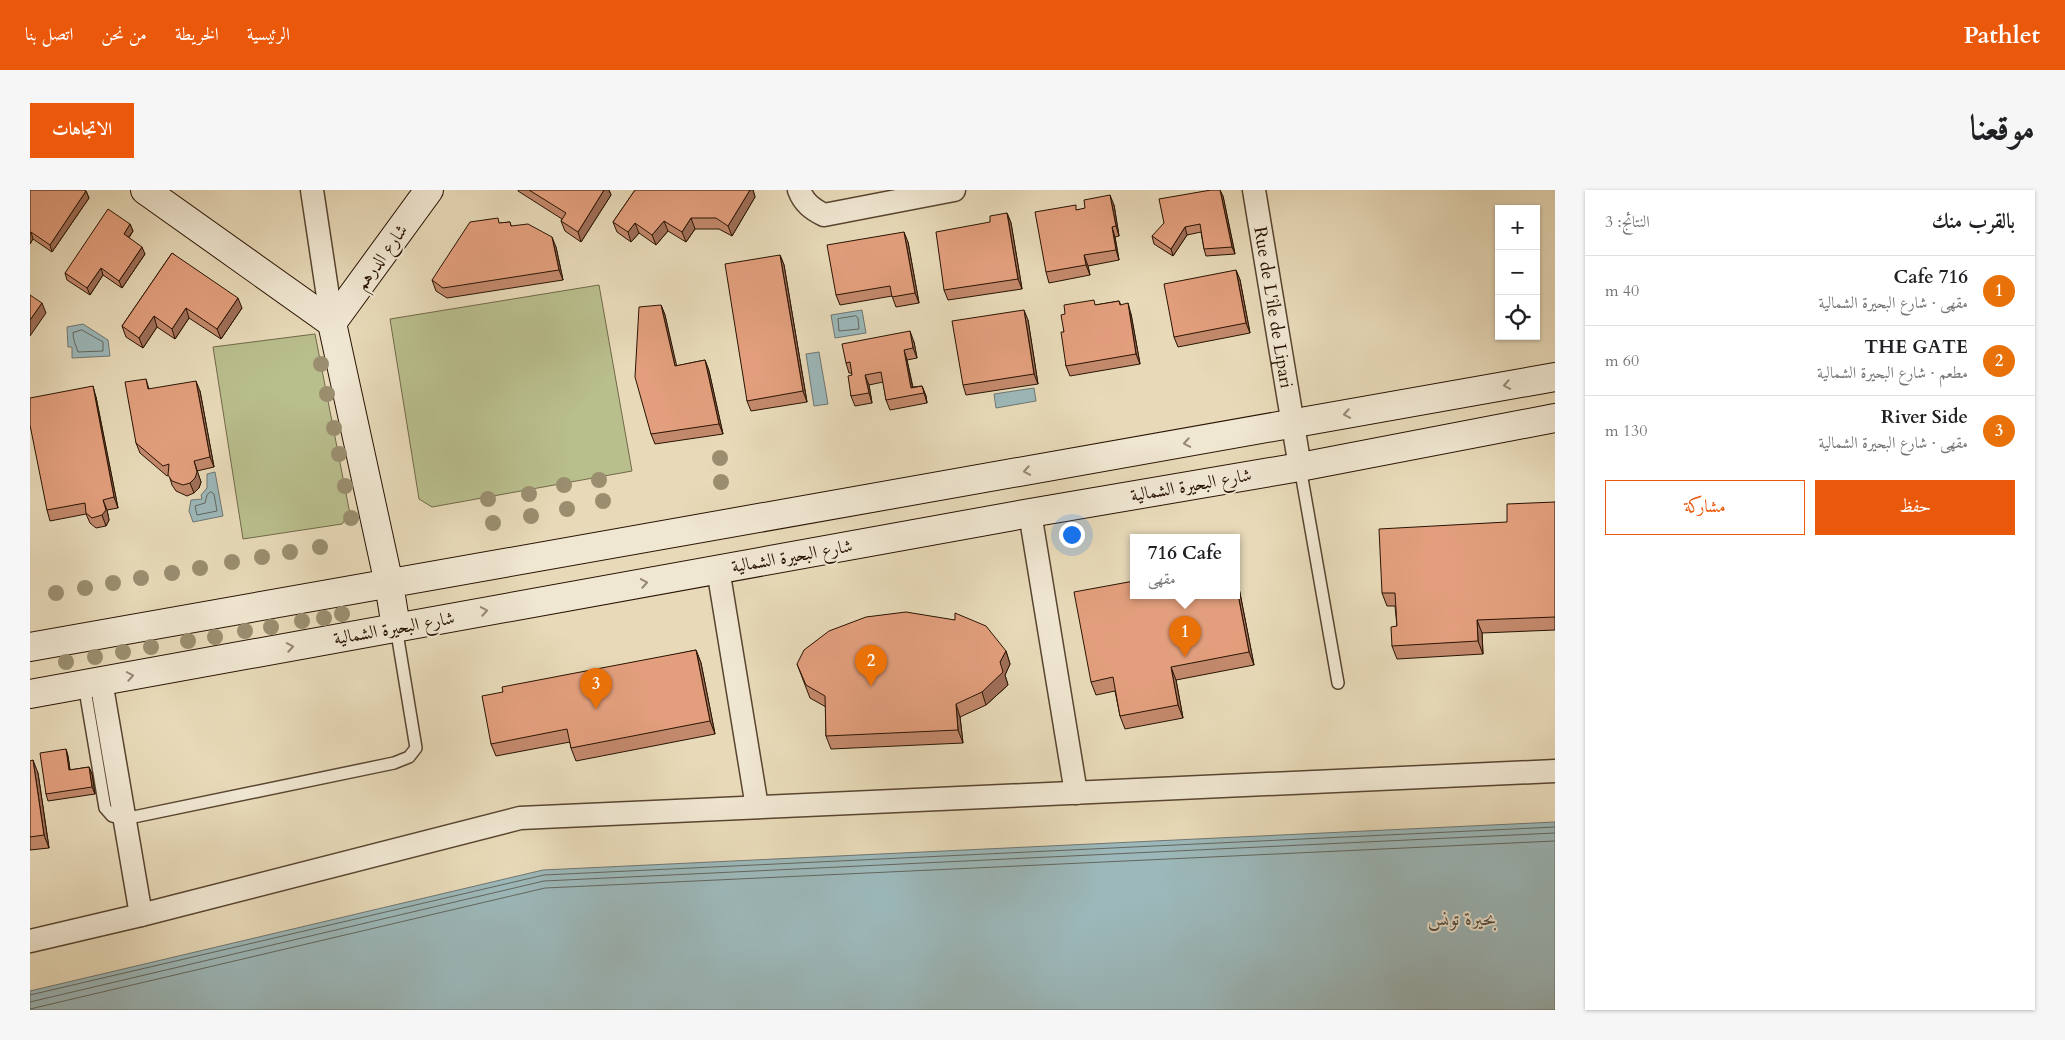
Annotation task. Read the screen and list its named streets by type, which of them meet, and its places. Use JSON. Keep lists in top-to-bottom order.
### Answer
{
  "streets": {
    "main road": ["شارع الدرهم", "شارع البحيرة الشمالية"],
    "street": ["Rue de L'île de Lipari"]
  },
  "crossings": [
    ["Rue de L'île de Lipari", "شارع البحيرة الشمالية"]
  ],
  "water": ["بحيرة تونس"],
  "page": {
    "header": "Pathlet",
    "nav": [
      "الرئيسية",
      "الخريطة",
      "من نحن",
      "اتصل بنا"
    ],
    "title": "موقعنا",
    "buttons": [
      "الاتجاهات",
      ["حفظ", "مشاركة"]
    ],
    "heading": ["بالقرب منك", "النتائج: 3"],
    "map_buttons": ["+", "−"],
    "list": [
      {
        "mark": "1",
        "name": "716 Cafe",
        "note": "مقهى · شارع البحيرة الشمالية",
        "value": "40 m"
      },
      {
        "mark": "2",
        "name": "THE GATE",
        "note": "مطعم · شارع البحيرة الشمالية",
        "value": "60 m"
      },
      {
        "mark": "3",
        "name": "River Side",
        "note": "مقهى · شارع البحيرة الشمالية",
        "value": "130 m"
      }
    ],
    "popup": ["716 Cafe", "مقهى"],
    "pins": ["1", "2", "3"]
  }
}
